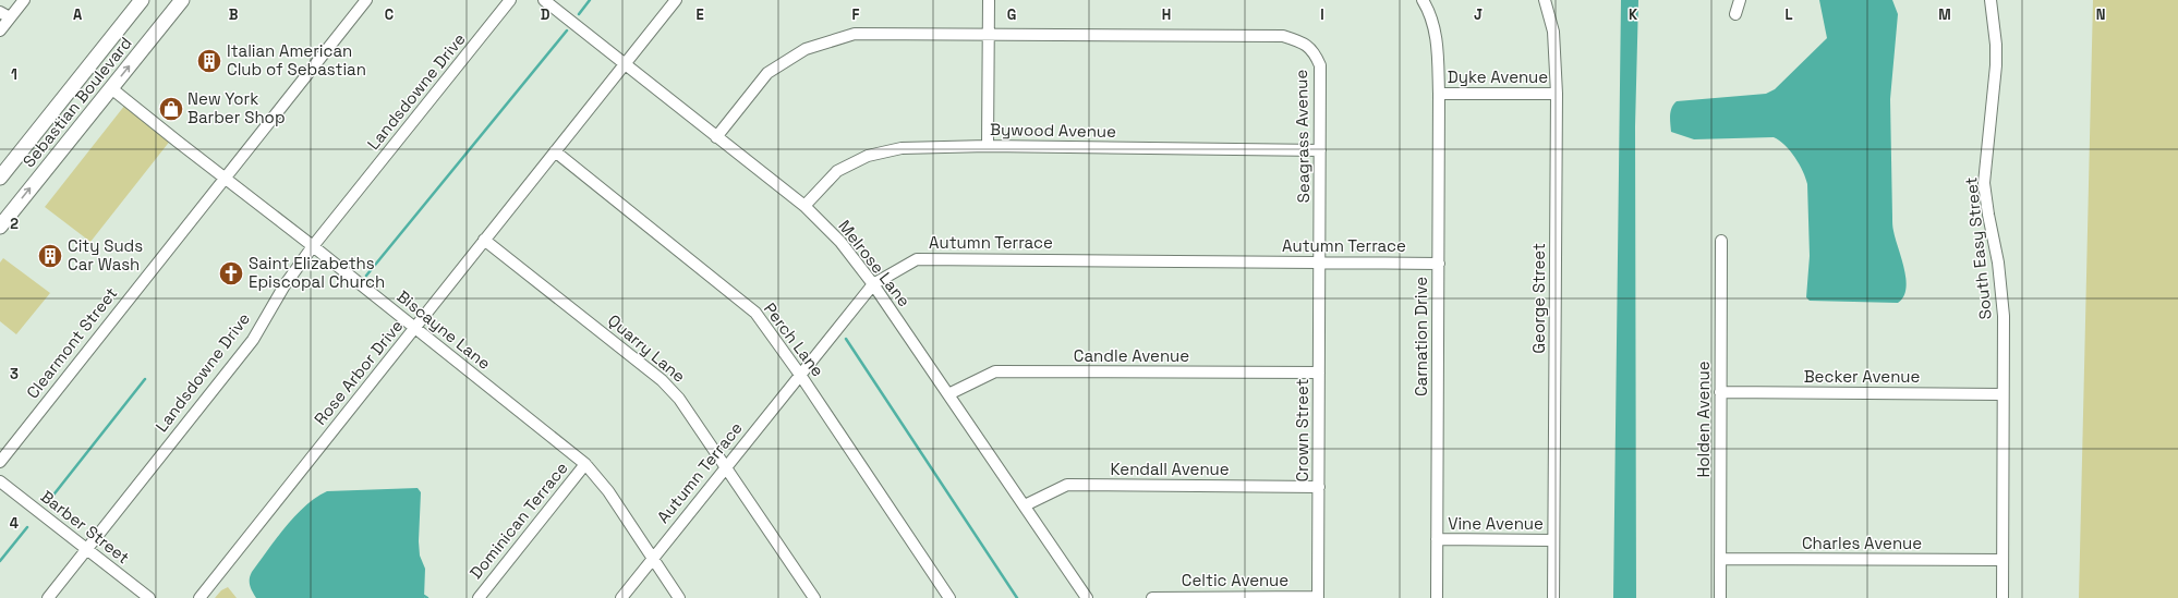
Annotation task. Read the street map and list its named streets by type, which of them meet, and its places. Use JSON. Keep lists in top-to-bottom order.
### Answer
{
  "streets": {
    "main road": ["Sebastian Boulevard"],
    "street": [
      "Dyke Avenue",
      "Landsdowne Drive",
      "Bywood Avenue",
      "Seagrass Avenue",
      "Autumn Terrace",
      "South Easy Street",
      "Melrose Lane",
      "George Street",
      "Biscayne Lane",
      "Carnation Drive",
      "Perch Lane",
      "Clearmont Street",
      "Quarry Lane",
      "Candle Avenue",
      "Rose Arbor Drive",
      "Becker Avenue",
      "Holden Avenue",
      "Crown Street",
      "Kendall Avenue",
      "Dominican Terrace",
      "Vine Avenue",
      "Barber Street",
      "Charles Avenue",
      "Celtic Avenue"
    ]
  },
  "crossings": [
    ["Dyke Avenue", "George Street"],
    ["Dyke Avenue", "Carnation Drive"],
    ["Landsdowne Drive", "Biscayne Lane"],
    ["Landsdowne Drive", "Barber Street"],
    ["Sebastian Boulevard", "Biscayne Lane"],
    ["Bywood Avenue", "Seagrass Avenue"],
    ["Bywood Avenue", "Melrose Lane"],
    ["Seagrass Avenue", "Autumn Terrace"],
    ["Seagrass Avenue", "Melrose Lane"],
    ["Seagrass Avenue", "Crown Street"],
    ["Autumn Terrace", "Melrose Lane"],
    ["Autumn Terrace", "Biscayne Lane"],
    ["Autumn Terrace", "Carnation Drive"],
    ["Autumn Terrace", "Perch Lane"],
    ["Autumn Terrace", "Quarry Lane"],
    ["Autumn Terrace", "Crown Street"],
    ["South Easy Street", "Becker Avenue"],
    ["South Easy Street", "Charles Avenue"],
    ["Melrose Lane", "Candle Avenue"],
    ["Melrose Lane", "Rose Arbor Drive"],
    ["Melrose Lane", "Kendall Avenue"],
    ["George Street", "Vine Avenue"],
    ["Biscayne Lane", "Clearmont Street"],
    ["Biscayne Lane", "Rose Arbor Drive"],
    ["Biscayne Lane", "Dominican Terrace"],
    ["Carnation Drive", "Vine Avenue"],
    ["Perch Lane", "Rose Arbor Drive"],
    ["Quarry Lane", "Rose Arbor Drive"],
    ["Candle Avenue", "Crown Street"],
    ["Becker Avenue", "Holden Avenue"],
    ["Holden Avenue", "Charles Avenue"],
    ["Crown Street", "Kendall Avenue"],
    ["Crown Street", "Celtic Avenue"]
  ],
  "places": {
    "building": ["Italian American Club of Sebastian", "City Suds Car Wash"],
    "shop": ["New York Barber Shop"],
    "church": ["Saint Elizabeths Episcopal Church"]
  },
  "grid": {
    "columns": [
      "A",
      "B",
      "C",
      "D",
      "E",
      "F",
      "G",
      "H",
      "I",
      "J",
      "K",
      "L",
      "M",
      "N"
    ],
    "rows": [
      "1",
      "2",
      "3",
      "4"
    ]
  }
}
